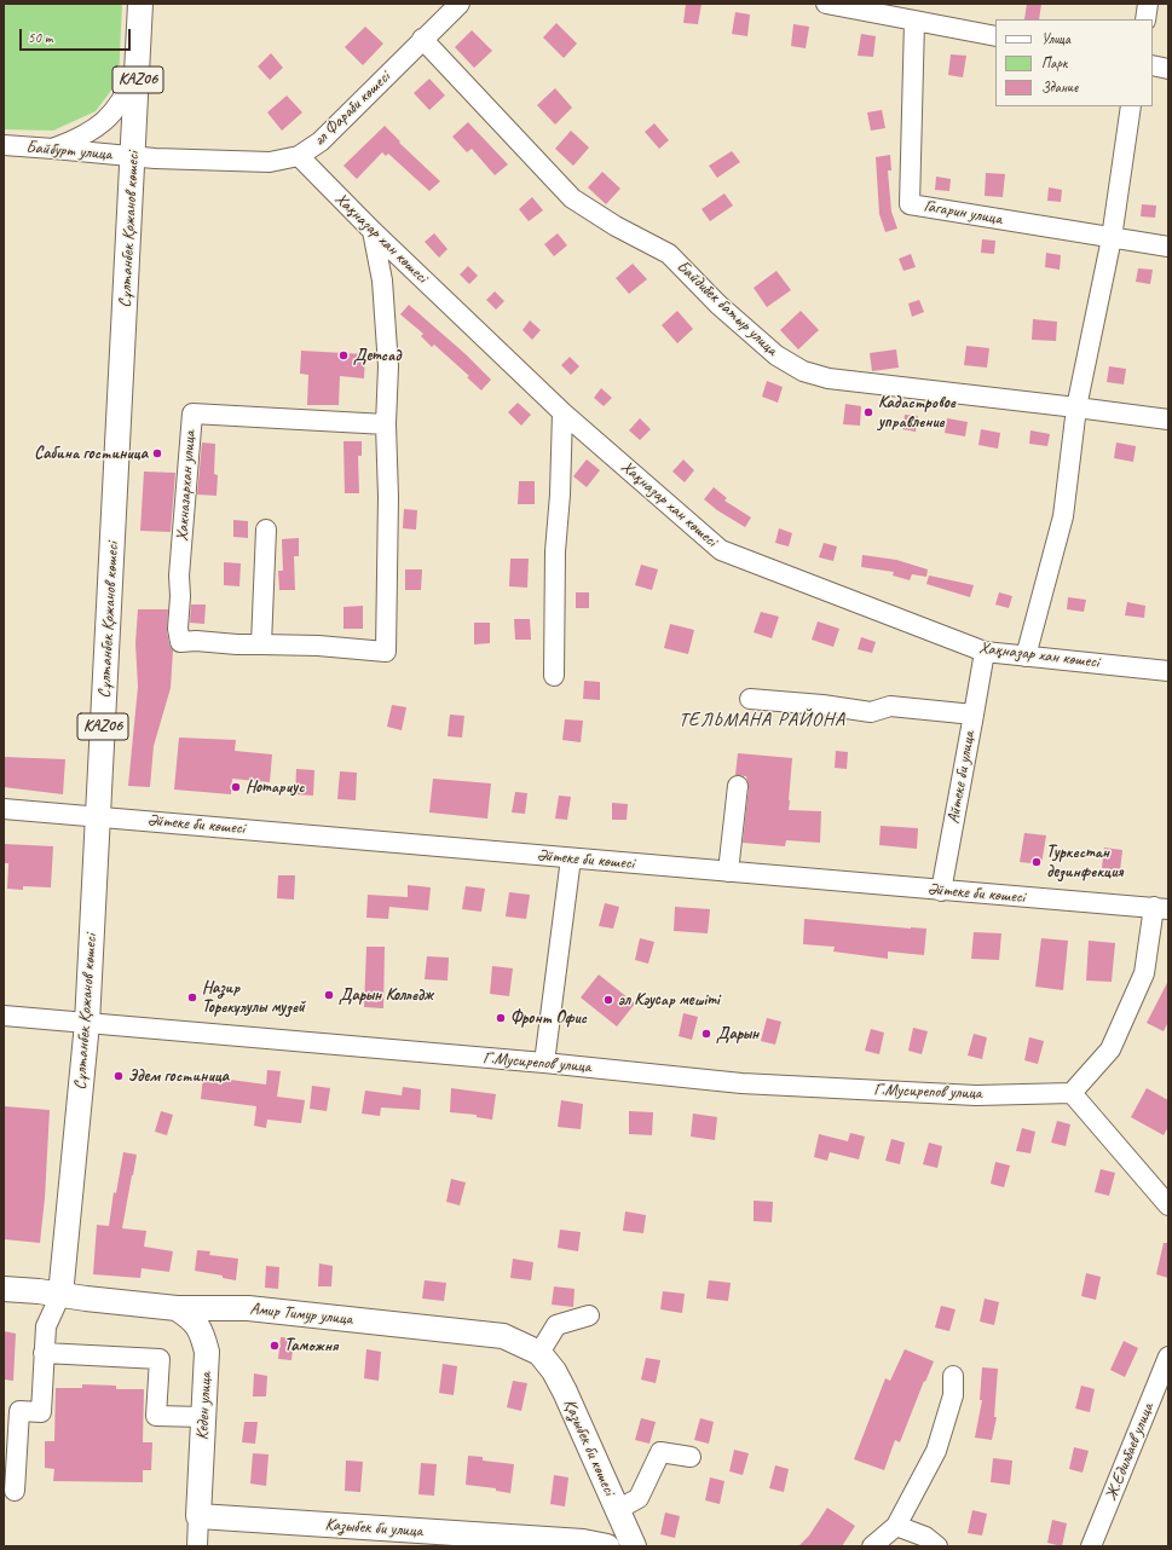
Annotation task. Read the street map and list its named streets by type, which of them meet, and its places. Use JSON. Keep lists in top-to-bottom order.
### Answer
{
  "streets": {
    "main road": [
      "KАZ06",
      "Сұлтанбек Қожанов көшесі",
      "Амир Тимур улица",
      "Кеден улица",
      "Қазыбек би көшесі",
      "Казыбек би улица"
    ],
    "street": [
      "әл Фараби көшесі",
      "Байбурт улица",
      "Гагарин улица",
      "Хақназар хан көшесі",
      "Байдибек батыр улица",
      "Хакназархан улица",
      "Айтеке би улица",
      "Әйтеке би көшесі",
      "Г.Мусирепов улица",
      "Ж.Едилбаев улица"
    ]
  },
  "crossings": [
    ["әл Фараби көшесі", "Байбурт улица"],
    ["әл Фараби көшесі", "Сұлтанбек Қожанов көшесі"],
    ["әл Фараби көшесі", "Хақназар хан көшесі"],
    ["әл Фараби көшесі", "Байдибек батыр улица"],
    ["Байбурт улица", "Сұлтанбек Қожанов көшесі"],
    ["Сұлтанбек Қожанов көшесі", "Әйтеке би көшесі"],
    ["Сұлтанбек Қожанов көшесі", "Г.Мусирепов улица"],
    ["Сұлтанбек Қожанов көшесі", "Амир Тимур улица"],
    ["Хақназар хан көшесі", "Хакназархан улица"],
    ["Айтеке би улица", "Әйтеке би көшесі"],
    ["Амир Тимур улица", "Кеден улица"],
    ["Амир Тимур улица", "Қазыбек би көшесі"],
    ["Кеден улица", "Казыбек би улица"]
  ],
  "districts": ["ТЕЛЬМАНА РАЙОНА"],
  "places": [
    "Детсад",
    "Кадастровое управление",
    "Сабина гостиница",
    "Нотариус",
    "Туркестан дезинфекция",
    "Дарын Колледж",
    "Назир Торекулулы музей",
    "әл Кәусар мешіті",
    "Фронт Офис",
    "Дарын",
    "Эдем гостиница",
    "Таможня"
  ],
  "legend": ["Улица", "Парк", "Здание"],
  "scale_bar": "50 m"
}
